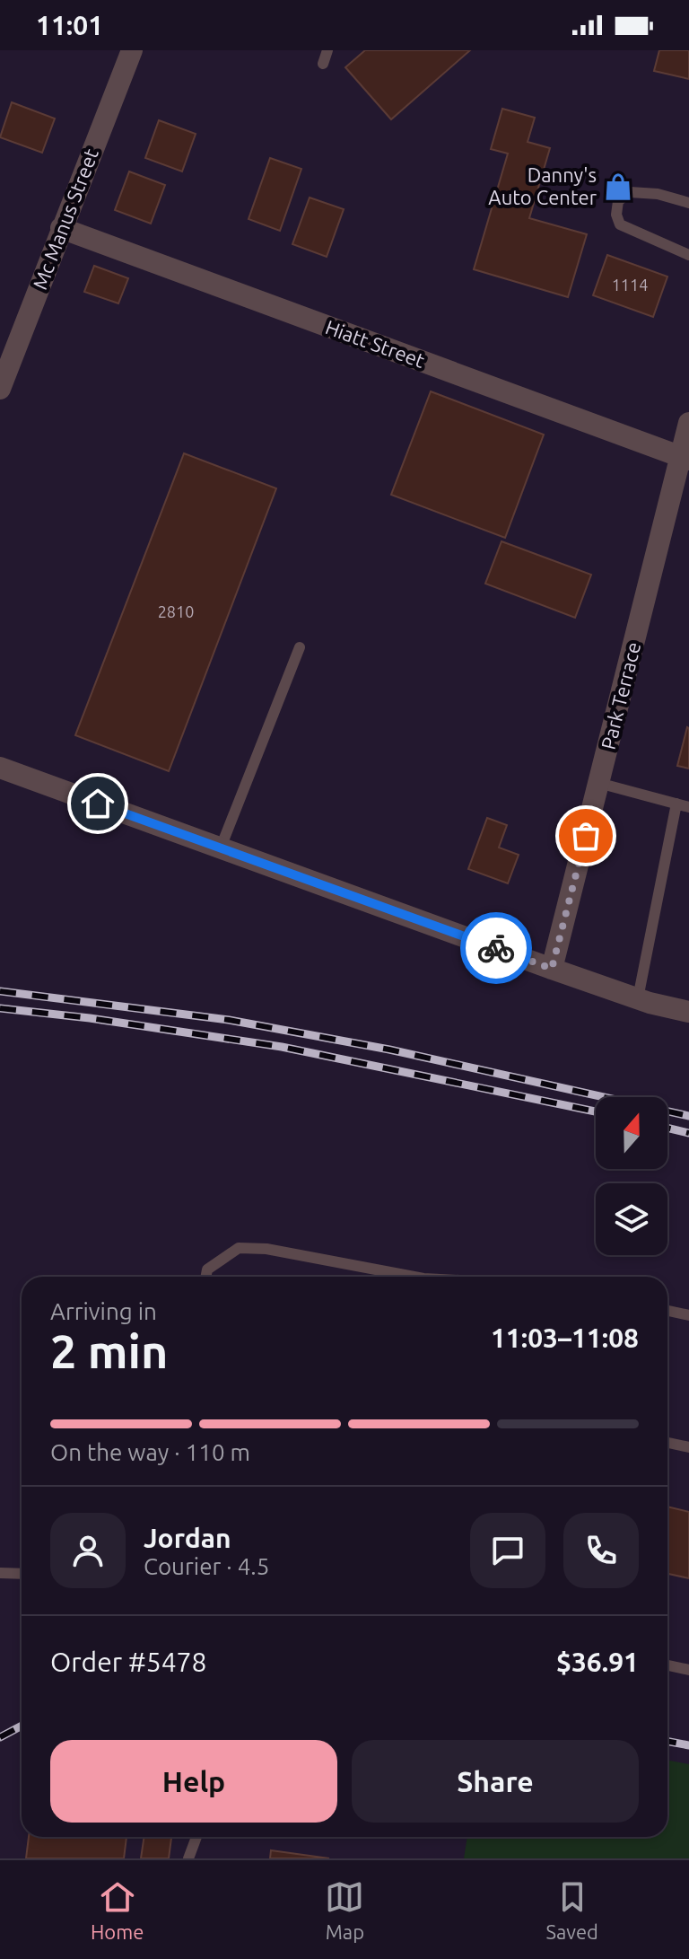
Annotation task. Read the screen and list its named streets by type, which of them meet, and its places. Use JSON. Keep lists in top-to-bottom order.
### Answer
{
  "streets": {
    "street": ["Mc Manus Street", "Hiatt Street", "Park Terrace"]
  },
  "crossings": [
    ["Mc Manus Street", "Hiatt Street"],
    ["Hiatt Street", "Park Terrace"]
  ],
  "places": {
    "shop": ["Danny's Auto Center"]
  },
  "house_numbers": ["1114", "2810"],
  "north": "top",
  "page": {
    "status": "11:01",
    "heading": ["2 min", "Arriving in", "11:03–11:08"],
    "panel": [
      "Jordan",
      "Courier · 4.5",
      "Order #5478",
      "$36.91"
    ],
    "bar": "On the way · 110 m",
    "buttons": ["Help", "Share"],
    "tabs": ["Home", "Map", "Saved"]
  }
}
